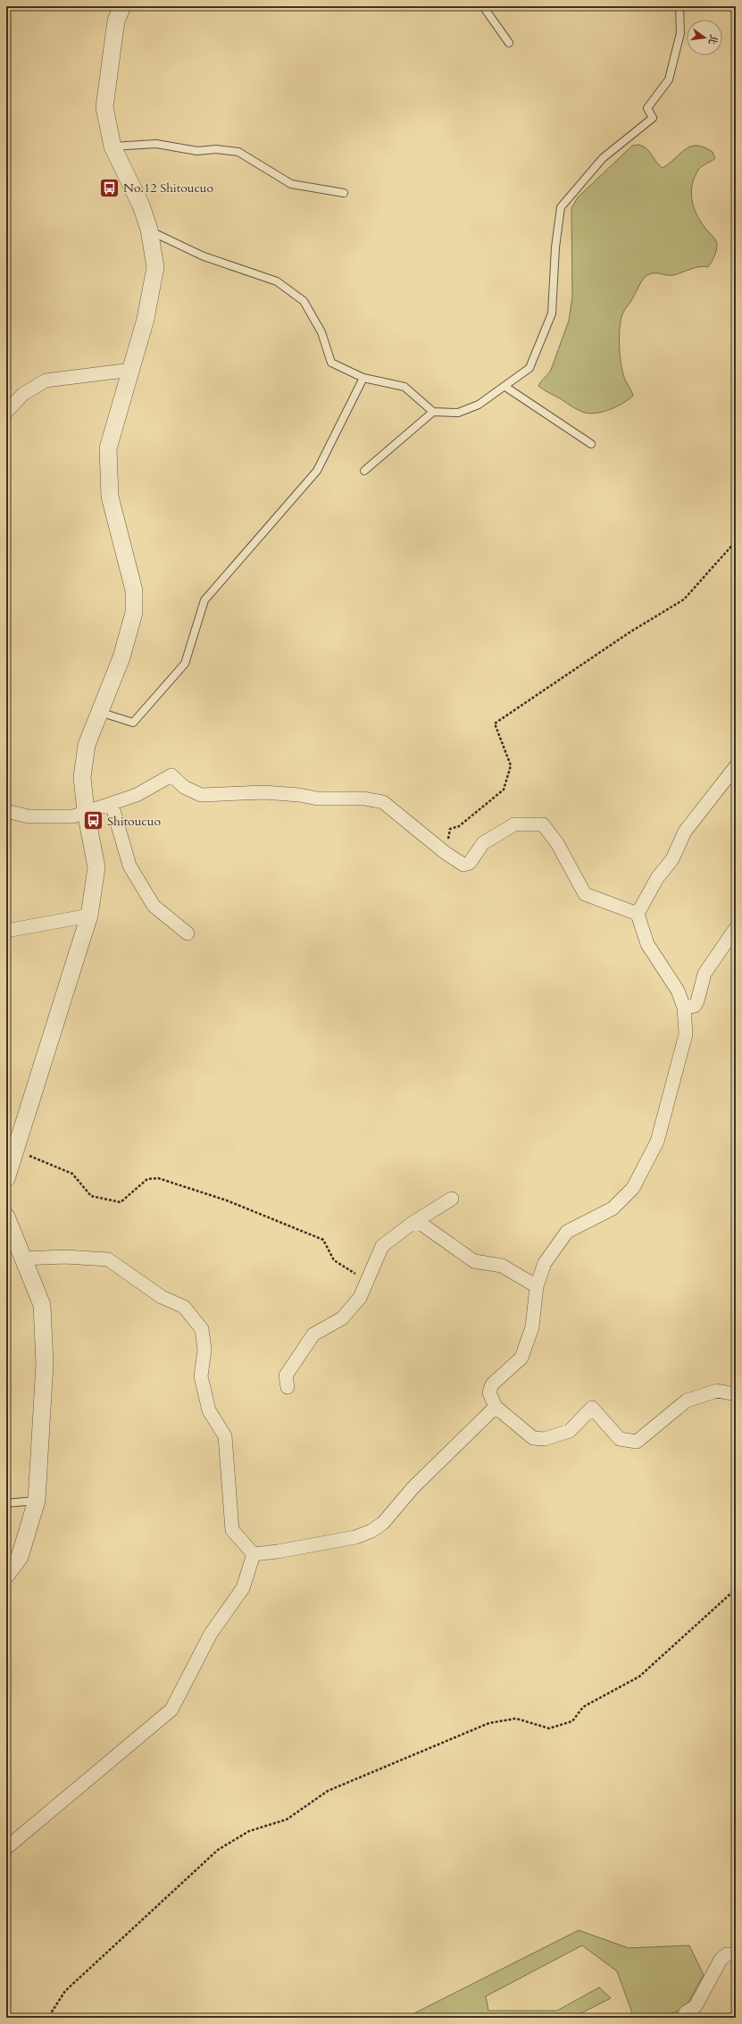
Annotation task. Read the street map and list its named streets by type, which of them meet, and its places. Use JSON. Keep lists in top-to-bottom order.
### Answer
{
  "places": {
    "bus stop": ["No.12 Shitoucuo", "Shitoucuo"]
  },
  "north": "right"
}
